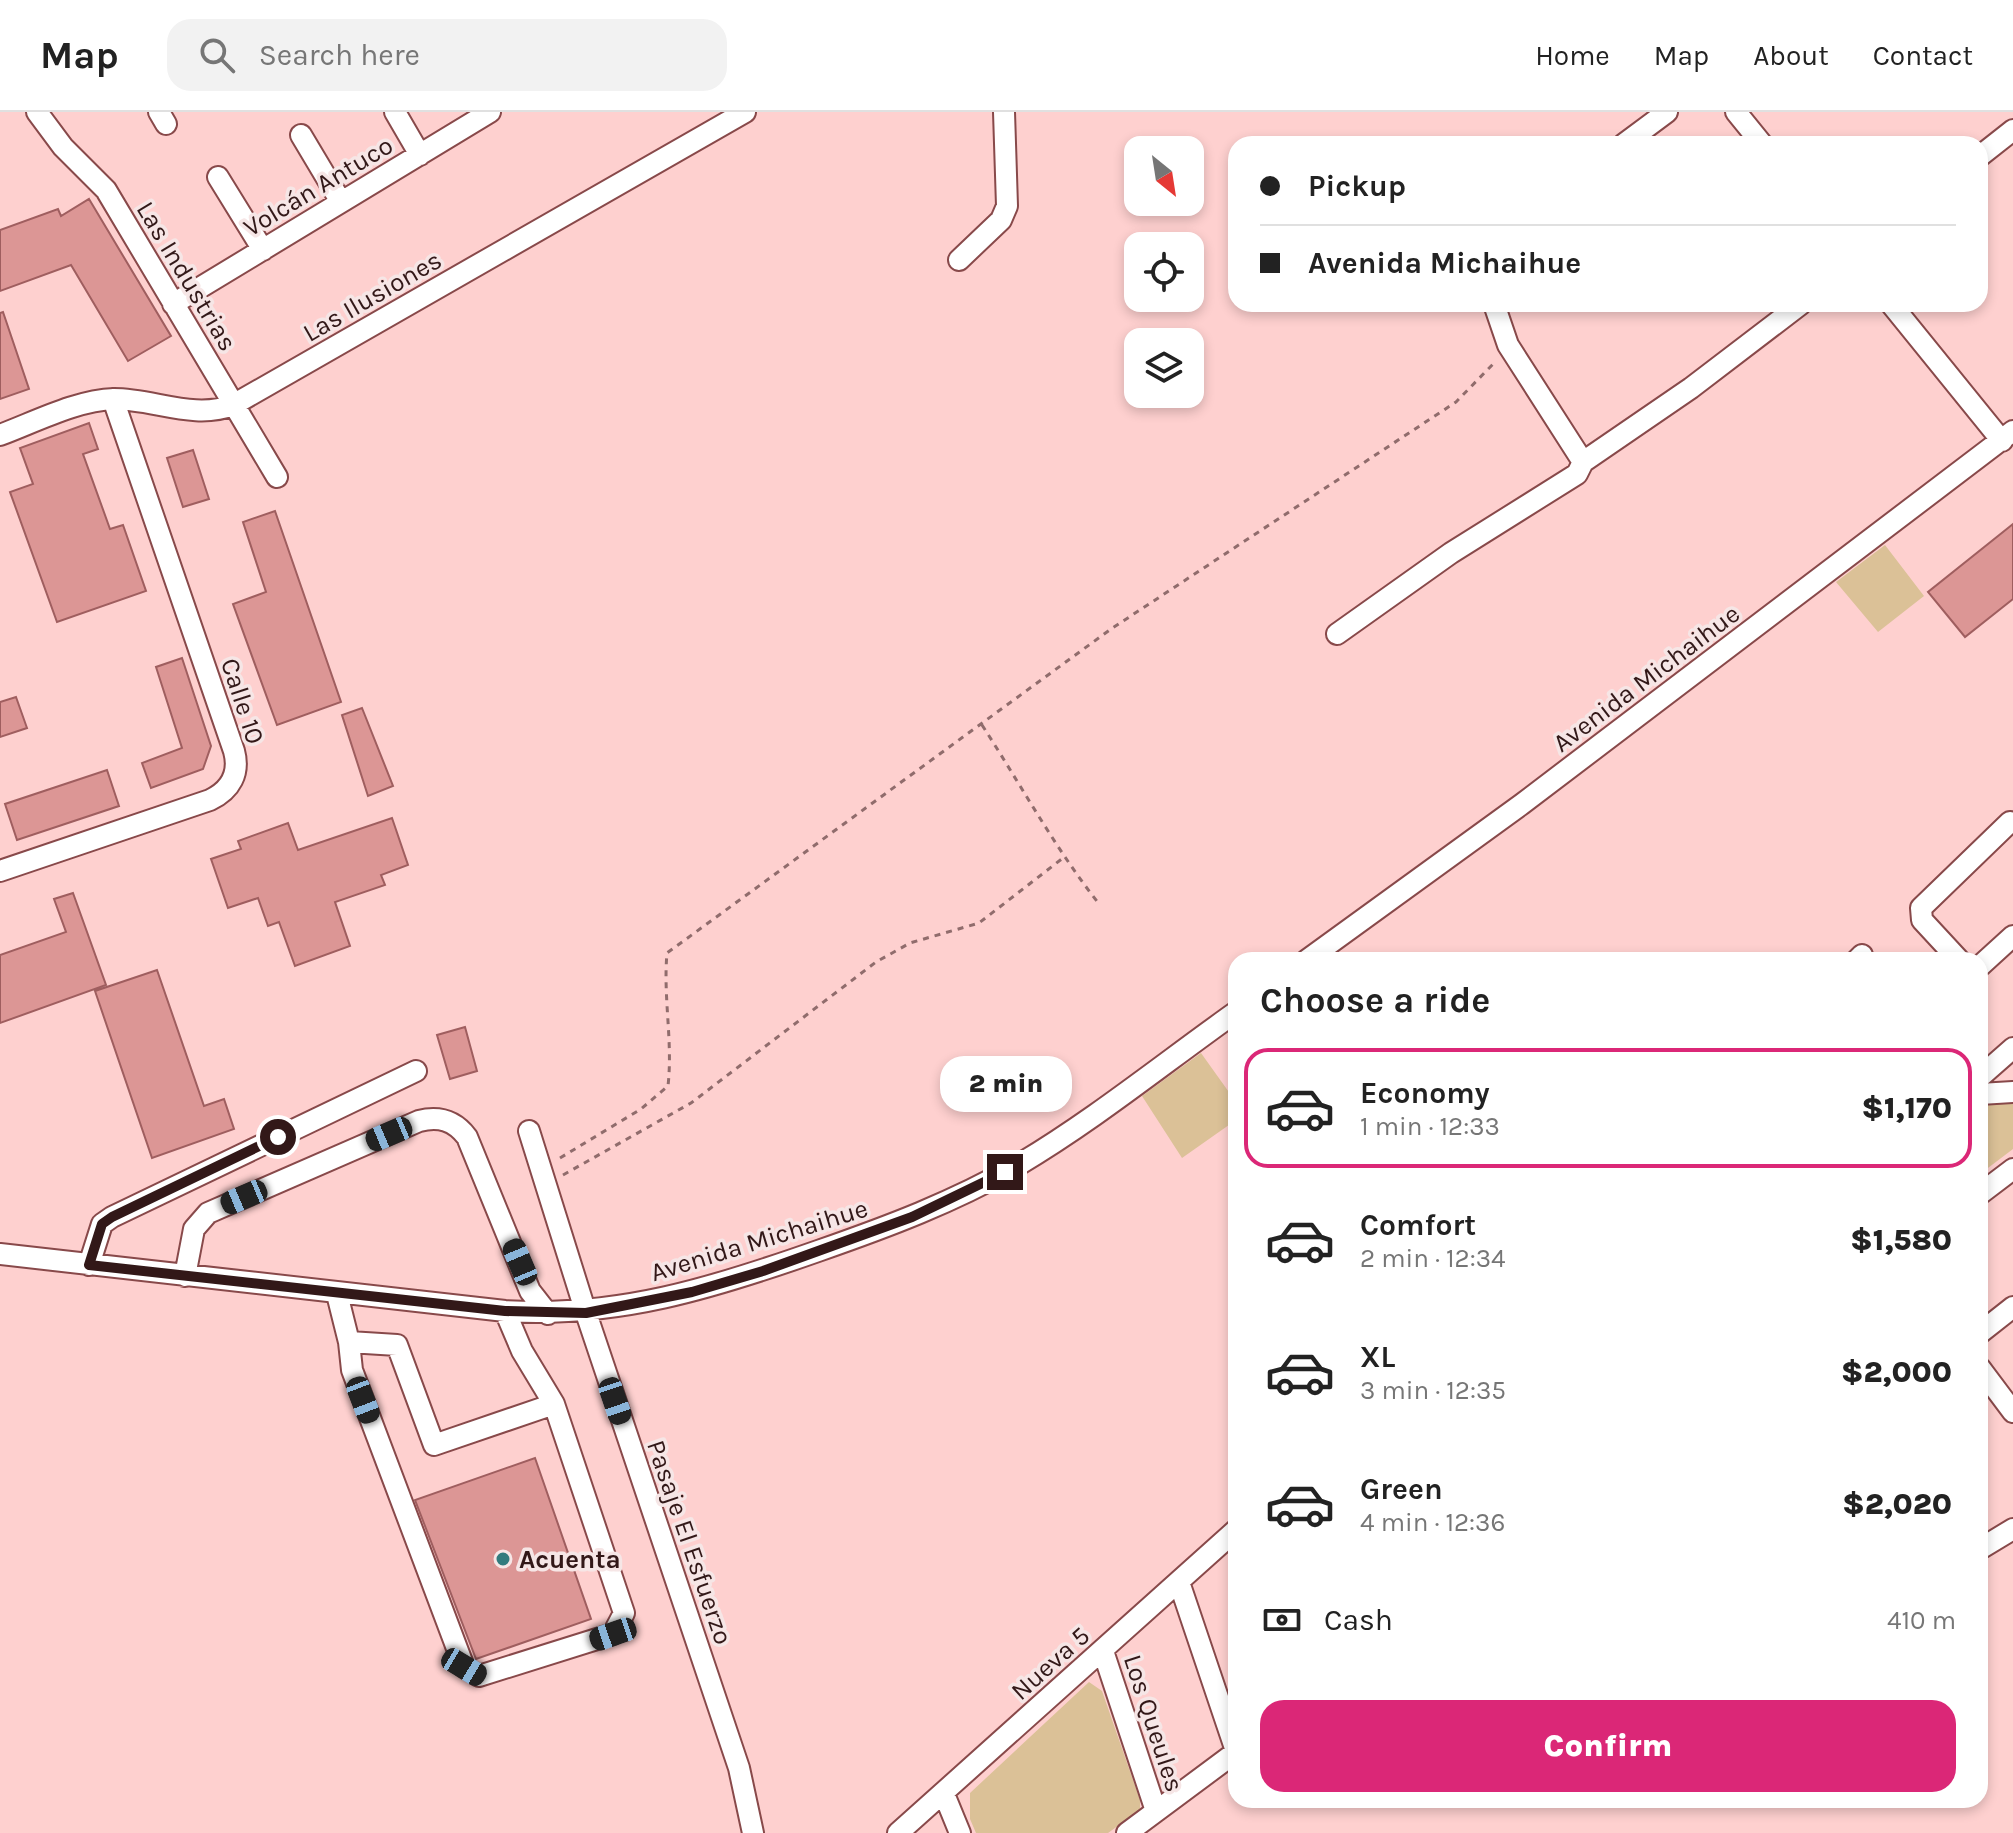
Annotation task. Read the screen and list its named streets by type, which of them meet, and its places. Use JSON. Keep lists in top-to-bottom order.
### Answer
{
  "streets": {
    "street": [
      "Volcán Antuco",
      "Las Industrias",
      "Las Ilusiones",
      "Avenida Michaihue",
      "Calle 10",
      "Pasaje El Esfuerzo",
      "Nueva 5",
      "Los Queules"
    ]
  },
  "crossings": [
    ["Volcán Antuco", "Las Industrias"],
    ["Las Industrias", "Las Ilusiones"],
    ["Las Ilusiones", "Calle 10"],
    ["Avenida Michaihue", "Pasaje El Esfuerzo"],
    ["Nueva 5", "Los Queules"]
  ],
  "places": ["Acuenta"],
  "north": "bottom right",
  "page": {
    "header": "Map",
    "search": "Search here",
    "nav": [
      "Home",
      "Map",
      "About",
      "Contact"
    ],
    "banner": ["Pickup", "Avenida Michaihue"],
    "heading": "Choose a ride",
    "list": [
      {
        "name": "Economy",
        "note": "1 min · 12:33",
        "value": "$1,170"
      },
      {
        "name": "Comfort",
        "note": "2 min · 12:34",
        "value": "$1,580"
      },
      {
        "name": "XL",
        "note": "3 min · 12:35",
        "value": "$2,000"
      },
      {
        "name": "Green",
        "note": "4 min · 12:36",
        "value": "$2,020"
      }
    ],
    "bubble": "2 min",
    "pay": ["Cash", "410 m"],
    "buttons": "Confirm"
  }
}
